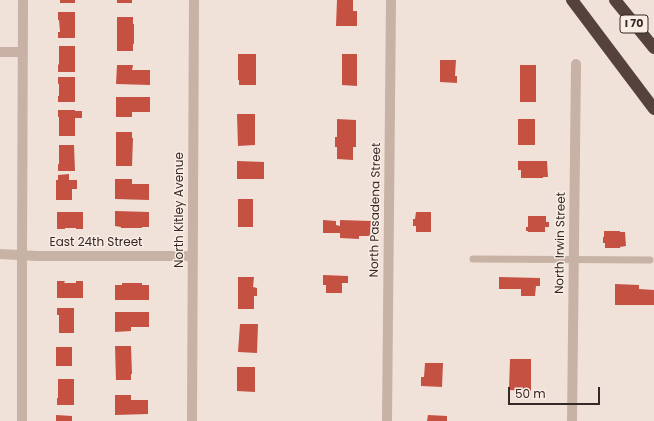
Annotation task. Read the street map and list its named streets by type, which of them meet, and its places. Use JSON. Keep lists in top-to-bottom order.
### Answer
{
  "streets": {
    "highway": ["I 70"],
    "street": [
      "North Kitley Avenue",
      "North Pasadena Street",
      "East 24th Street",
      "North Irwin Street"
    ]
  },
  "crossings": [
    ["North Kitley Avenue", "East 24th Street"]
  ],
  "scale_bar": "50 m"
}
